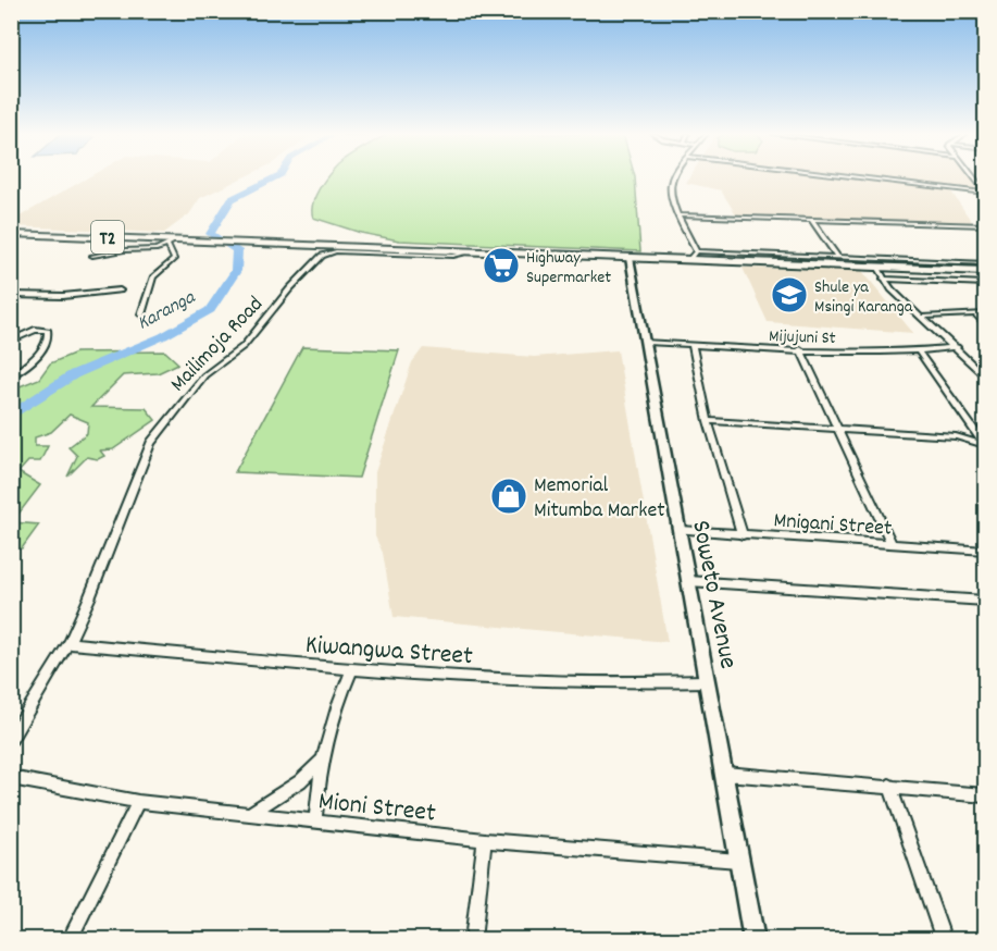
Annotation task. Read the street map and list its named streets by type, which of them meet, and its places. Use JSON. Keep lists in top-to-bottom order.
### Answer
{
  "streets": {
    "highway": ["T2"],
    "street": [
      "Mijujuni St",
      "Mailimoja Road",
      "Mnigani Street",
      "Soweto Avenue",
      "Kiwangwa Street",
      "Mioni Street"
    ]
  },
  "crossings": [
    ["T2", "Mailimoja Road"],
    ["T2", "Soweto Avenue"],
    ["Mijujuni St", "Soweto Avenue"],
    ["Mailimoja Road", "Kiwangwa Street"],
    ["Mnigani Street", "Soweto Avenue"],
    ["Soweto Avenue", "Kiwangwa Street"],
    ["Soweto Avenue", "Mioni Street"]
  ],
  "water": ["Karanga"],
  "places": {
    "supermarket": ["Highway Supermarket"],
    "school or university": ["Shule ya Msingi Karanga"],
    "shop": ["Memorial Mitumba Market"]
  }
}
